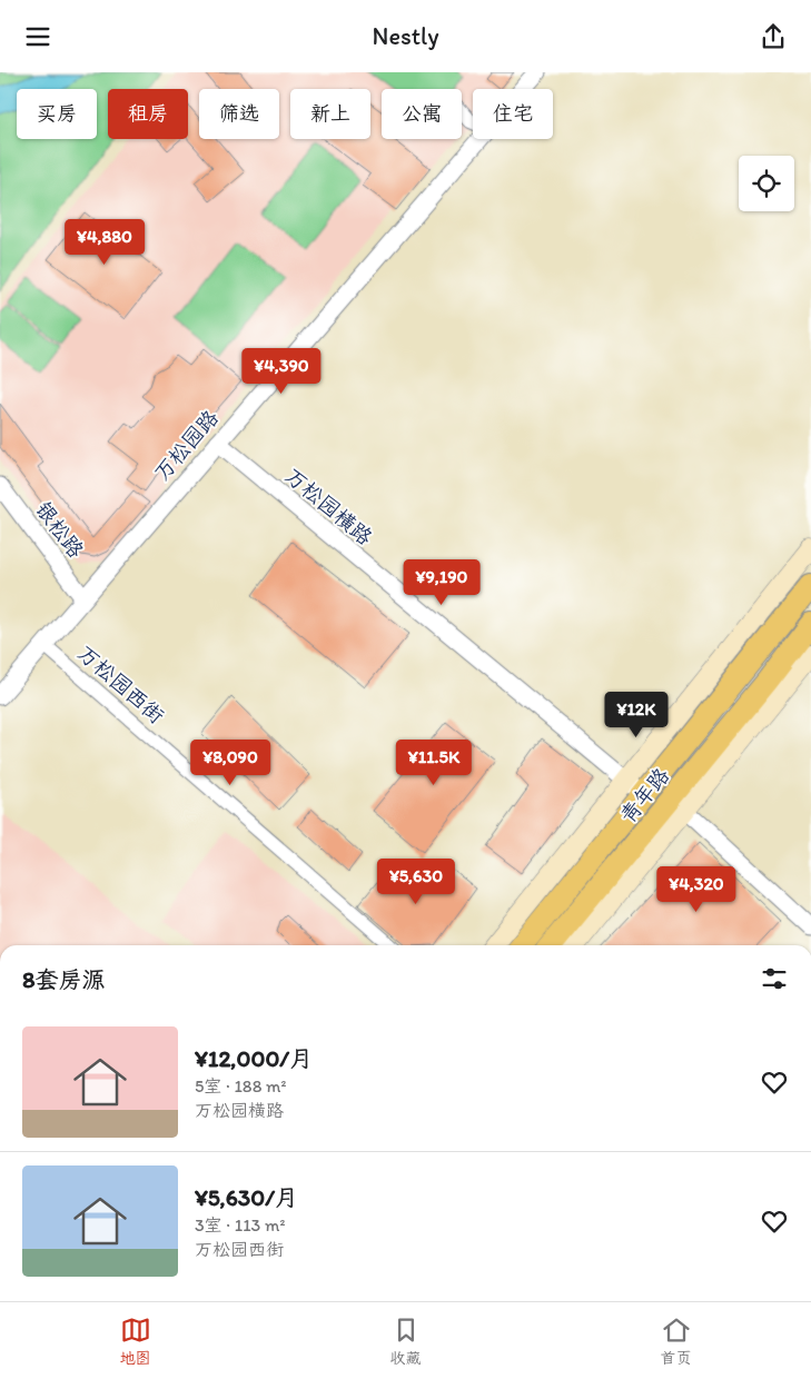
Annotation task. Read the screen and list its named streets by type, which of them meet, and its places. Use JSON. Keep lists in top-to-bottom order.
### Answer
{
  "streets": {
    "main road": ["青年路"],
    "street": [
      "万松园路",
      "万松园横路",
      "银松路",
      "万松园西街"
    ]
  },
  "crossings": [
    ["万松园路", "万松园横路"],
    ["万松园路", "银松路"],
    ["万松园路", "万松园西街"],
    ["万松园横路", "青年路"]
  ],
  "page": {
    "header": "Nestly",
    "chip": [
      "买房",
      "租房",
      "筛选",
      "新上",
      "公寓",
      "住宅"
    ],
    "price": [
      "¥4,880",
      "¥4,390",
      "¥9,190",
      "¥12K",
      "¥8,090",
      "¥11.5K",
      "¥5,630",
      "¥4,320"
    ],
    "heading": "8套房源",
    "list": [
      {
        "name": "¥12,000/月",
        "note": "5室 · 188 m² · 万松园横路"
      },
      {
        "name": "¥5,630/月",
        "note": "3室 · 113 m² · 万松园西街"
      }
    ],
    "tabs": ["地图", "收藏", "首页"]
  }
}
